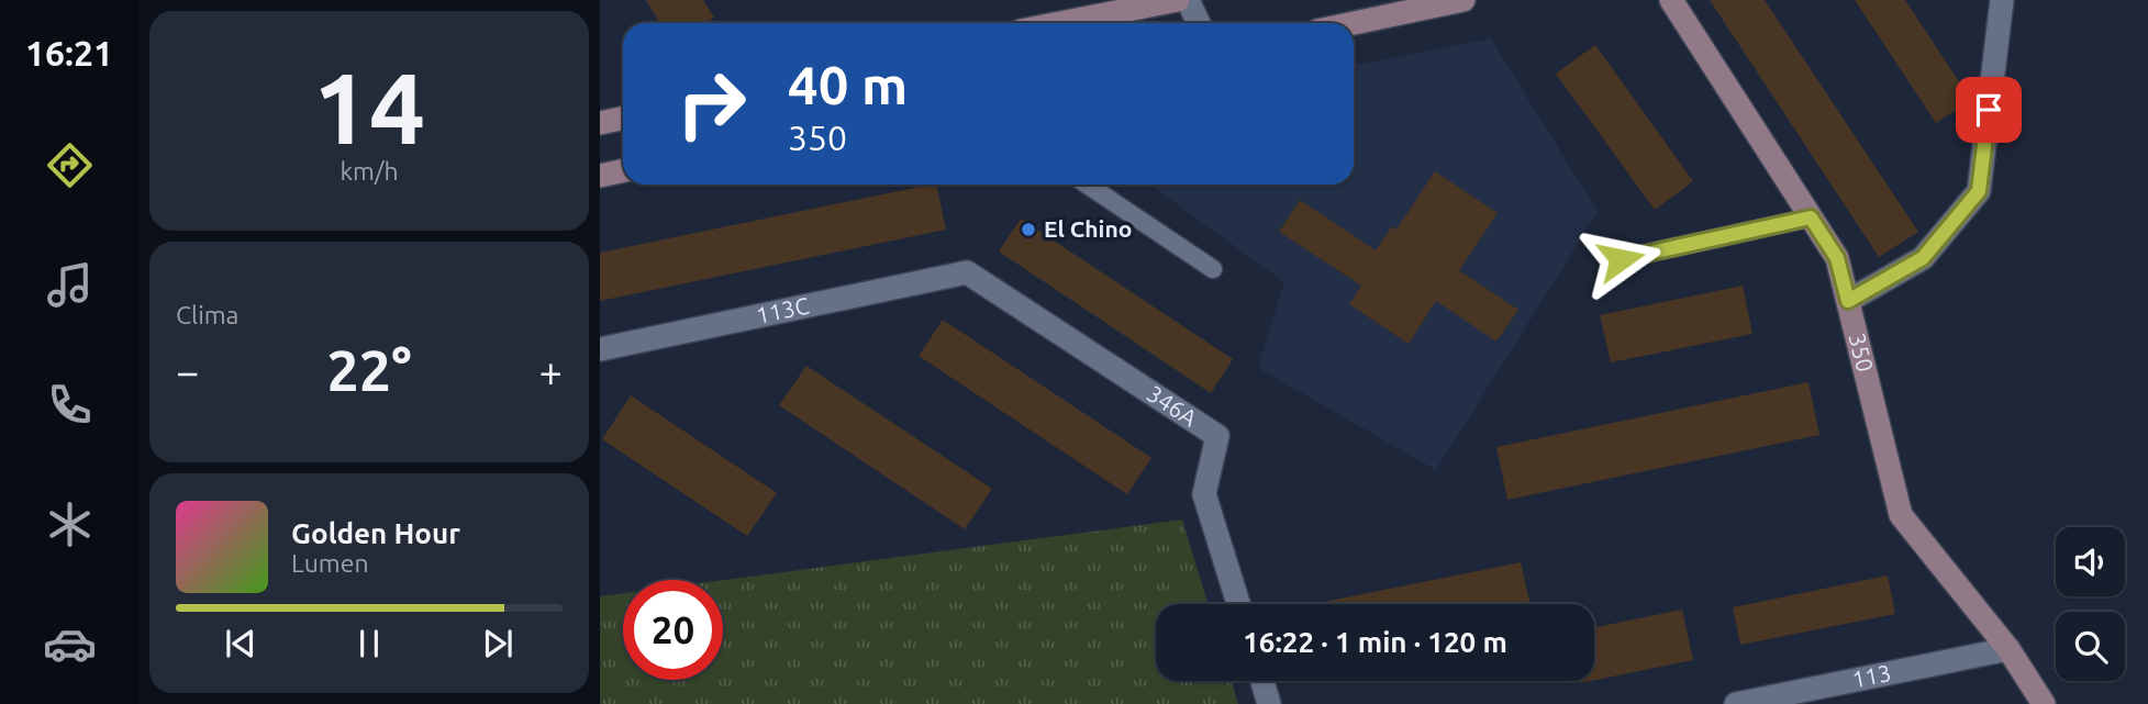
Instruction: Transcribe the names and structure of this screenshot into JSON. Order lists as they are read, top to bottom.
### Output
{
  "streets": {
    "street": [
      "113C",
      "350",
      "346A",
      "113"
    ]
  },
  "crossings": [
    ["113C", "346A"],
    ["350", "113"]
  ],
  "places": ["El Chino"],
  "page": {
    "tabs": "16:21",
    "tile": [
      ["14", "km/h"],
      "Clima"
    ],
    "turn": ["40 m", "350"],
    "heat": ["−", "22°", "+"],
    "song": ["Golden Hour", "Lumen"],
    "limit": "20",
    "trip": "16:22 · 1 min · 120 m"
  }
}
